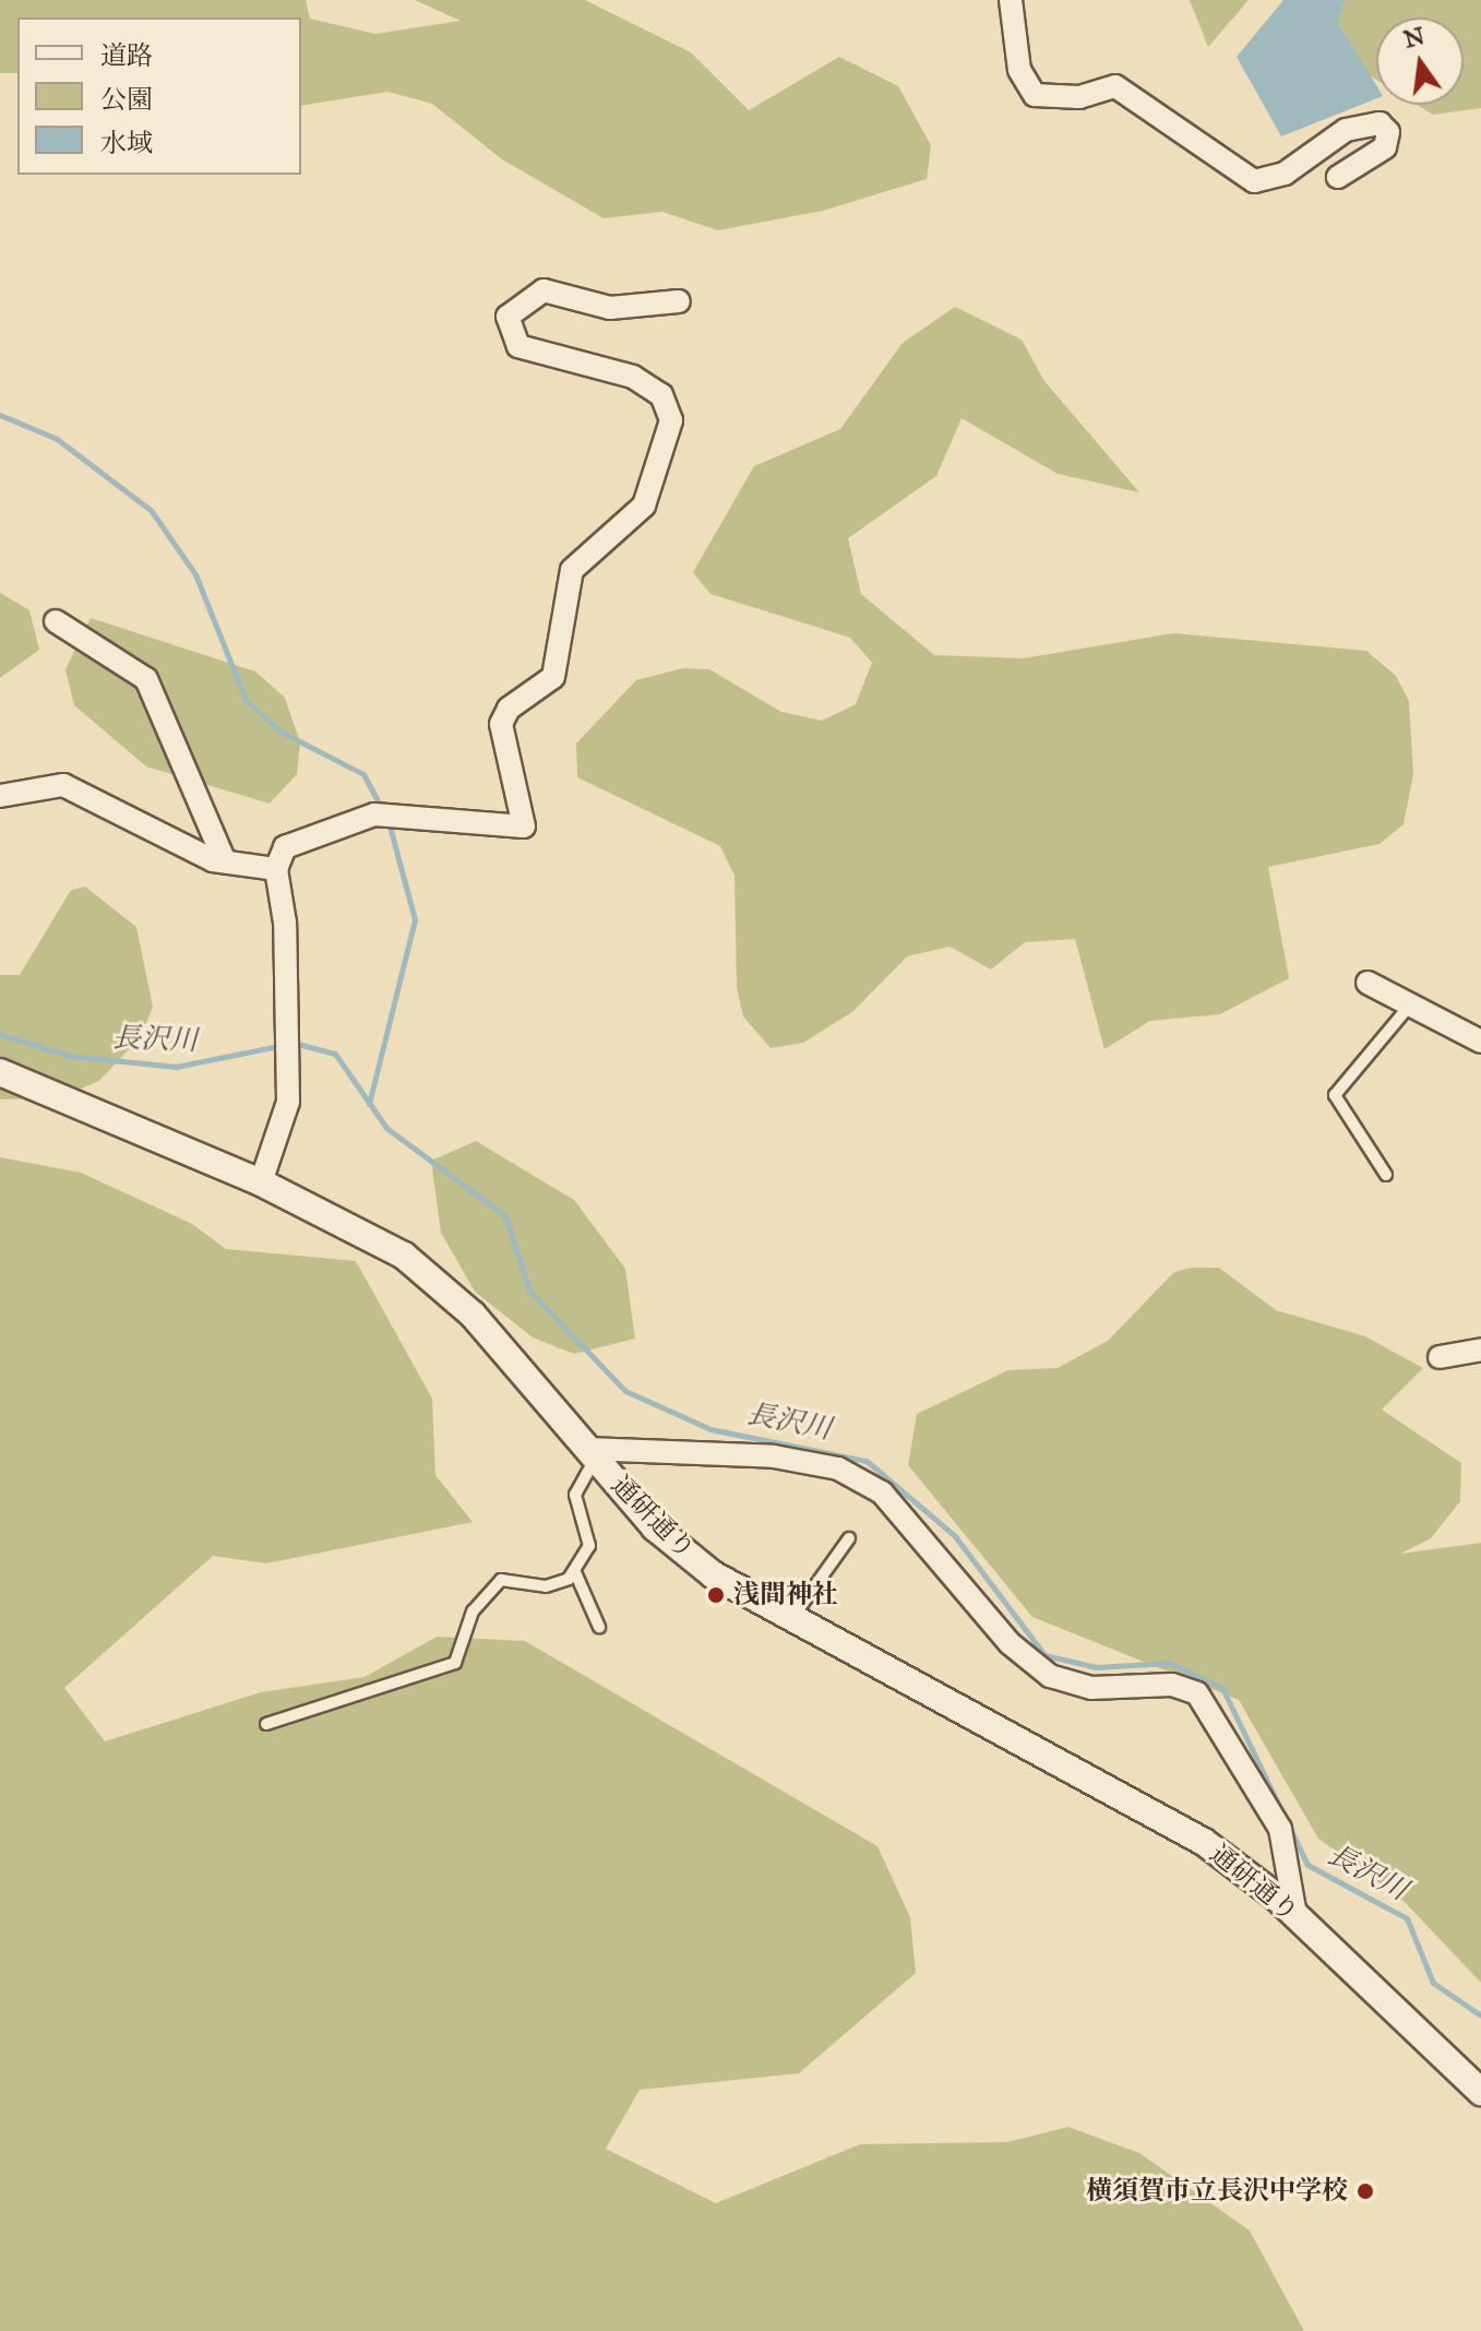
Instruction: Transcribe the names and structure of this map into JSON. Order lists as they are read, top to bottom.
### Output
{
  "streets": {
    "street": ["通研通り"]
  },
  "water": ["長沢川"],
  "places": ["浅間神社", "横須賀市立長沢中学校"],
  "legend": ["道路", "公園", "水域"],
  "north": "top"
}
